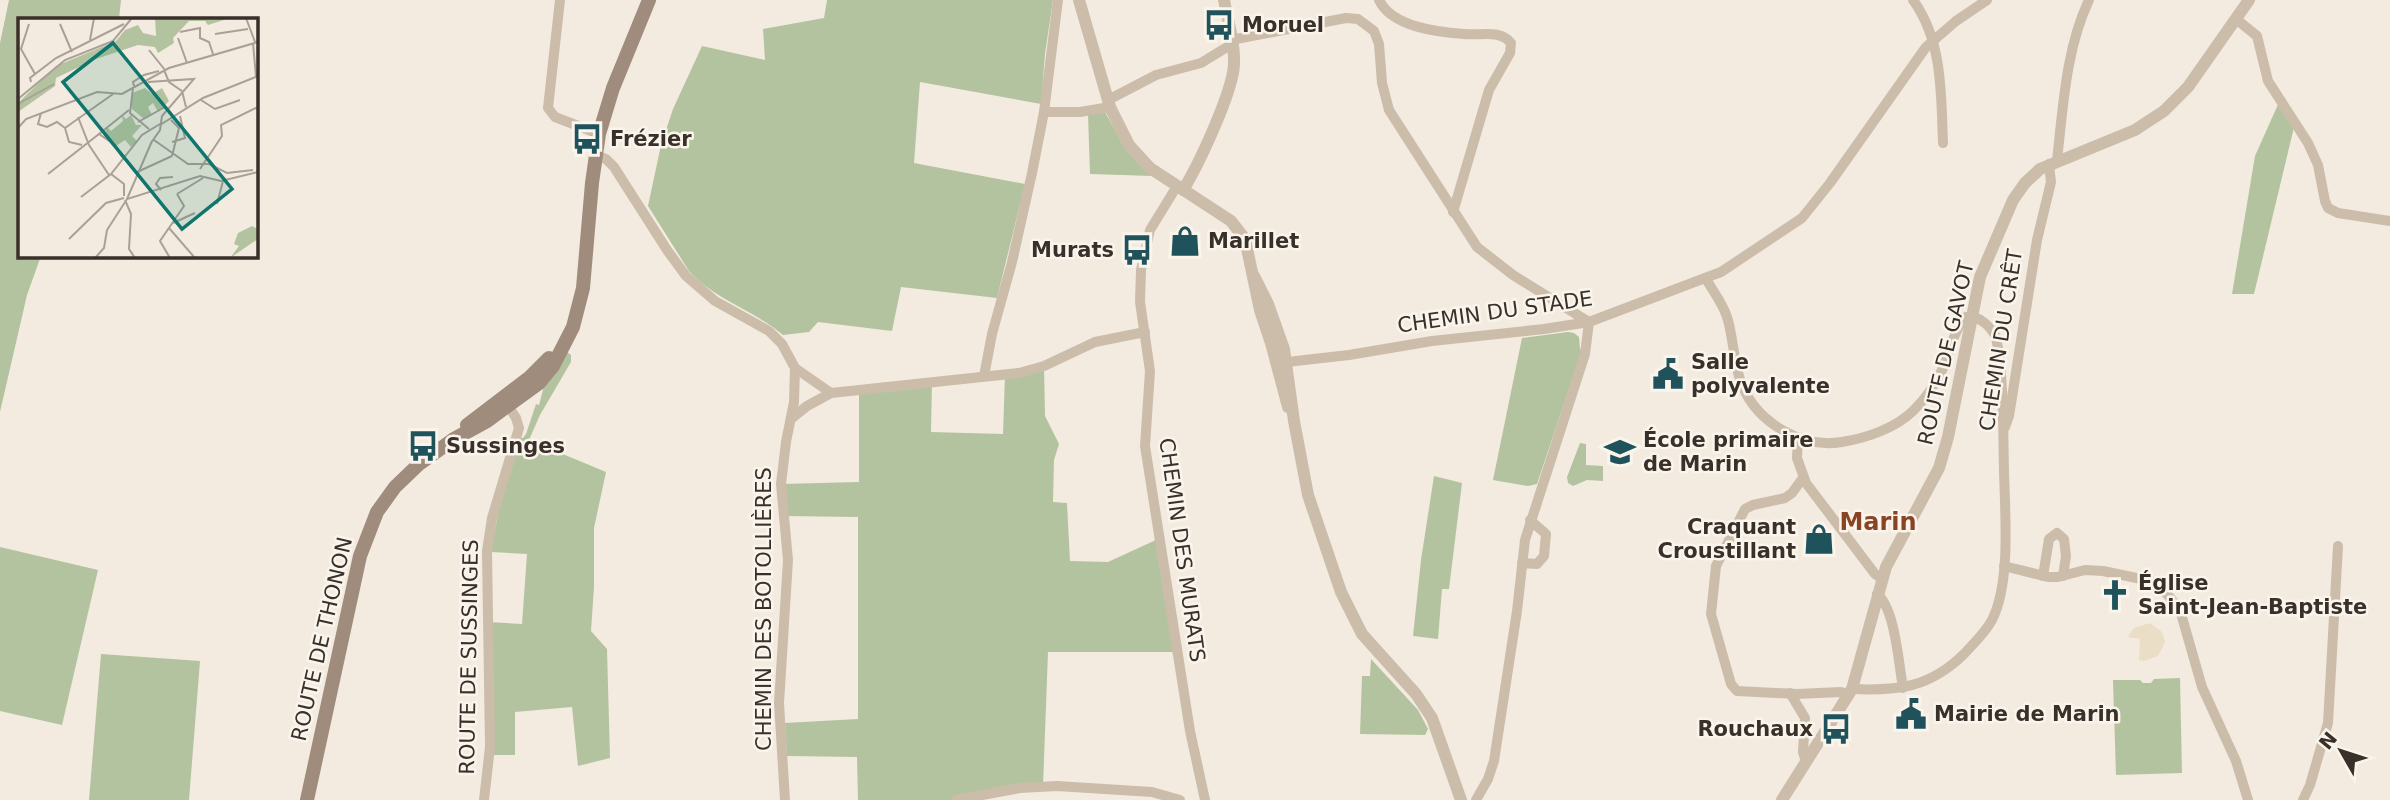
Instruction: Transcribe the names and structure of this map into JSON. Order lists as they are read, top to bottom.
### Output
{
  "streets": {
    "main road": ["ROUTE DE THONON"],
    "street": [
      "CHEMIN DU STADE",
      "CHEMIN DU CRÊT",
      "ROUTE DE GAVOT",
      "CHEMIN DES MURATS",
      "CHEMIN DES BOTOLLIÈRES",
      "ROUTE DE SUSSINGES"
    ]
  },
  "crossings": [
    ["CHEMIN DU CRÊT", "ROUTE DE GAVOT"],
    ["ROUTE DE THONON", "ROUTE DE SUSSINGES"]
  ],
  "districts": ["Marin"],
  "places": {
    "bus stop": [
      "Moruel",
      "Frézier",
      "Murats",
      "Sussinges",
      "Rouchaux"
    ],
    "shop": ["Marillet", "Craquant Croustillant"],
    "public building": ["Salle polyvalente", "Mairie de Marin"],
    "school or university": ["École primaire de Marin"],
    "church": ["Église Saint-Jean-Baptiste"]
  },
  "north": "top left"
}
